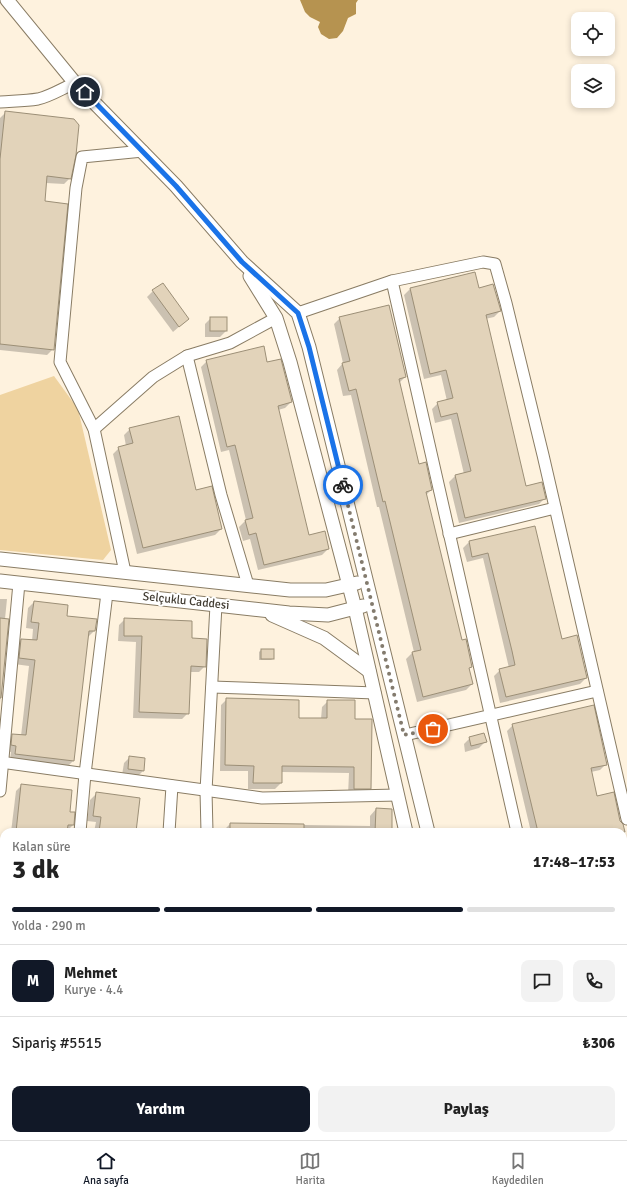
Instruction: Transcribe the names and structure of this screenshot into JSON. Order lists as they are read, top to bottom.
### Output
{
  "streets": {
    "street": ["Selçuklu Caddesi"]
  },
  "page": {
    "heading": ["3 dk", "Kalan süre", "17:48–17:53"],
    "panel": [
      "Mehmet",
      "Kurye · 4.4",
      "Sipariş #5515",
      "₺306"
    ],
    "bar": "Yolda · 290 m",
    "round": "M",
    "buttons": ["Yardım", "Paylaş"],
    "tabs": ["Ana sayfa", "Harita", "Kaydedilen"]
  }
}
